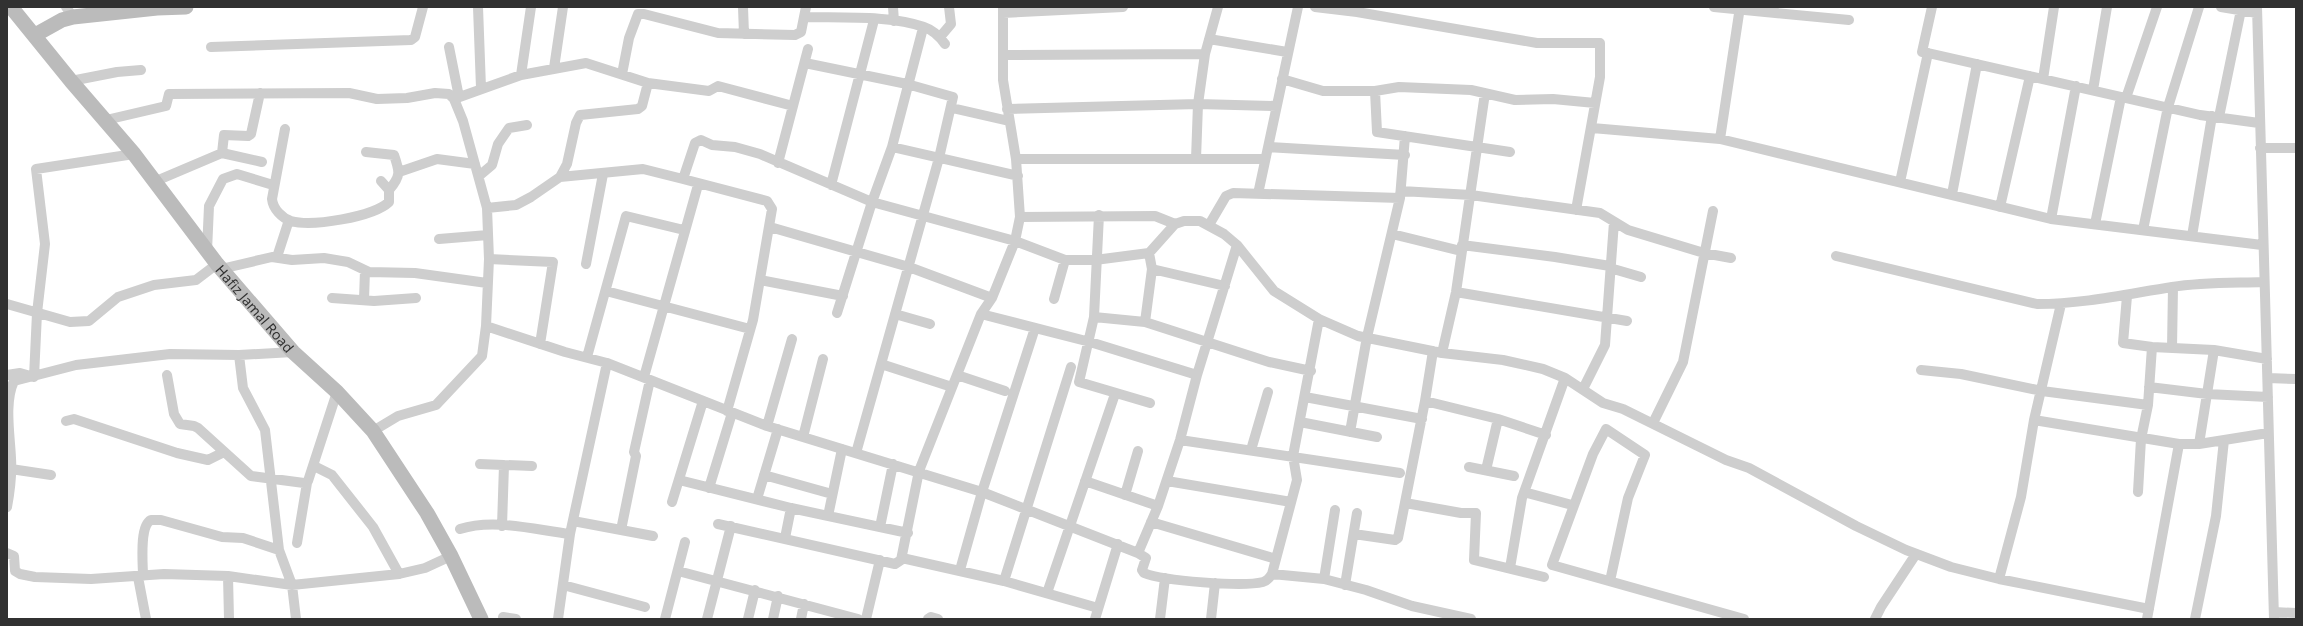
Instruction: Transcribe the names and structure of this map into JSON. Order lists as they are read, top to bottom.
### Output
{
  "streets": {
    "main road": ["Hafiz Jamal Road"]
  }
}
